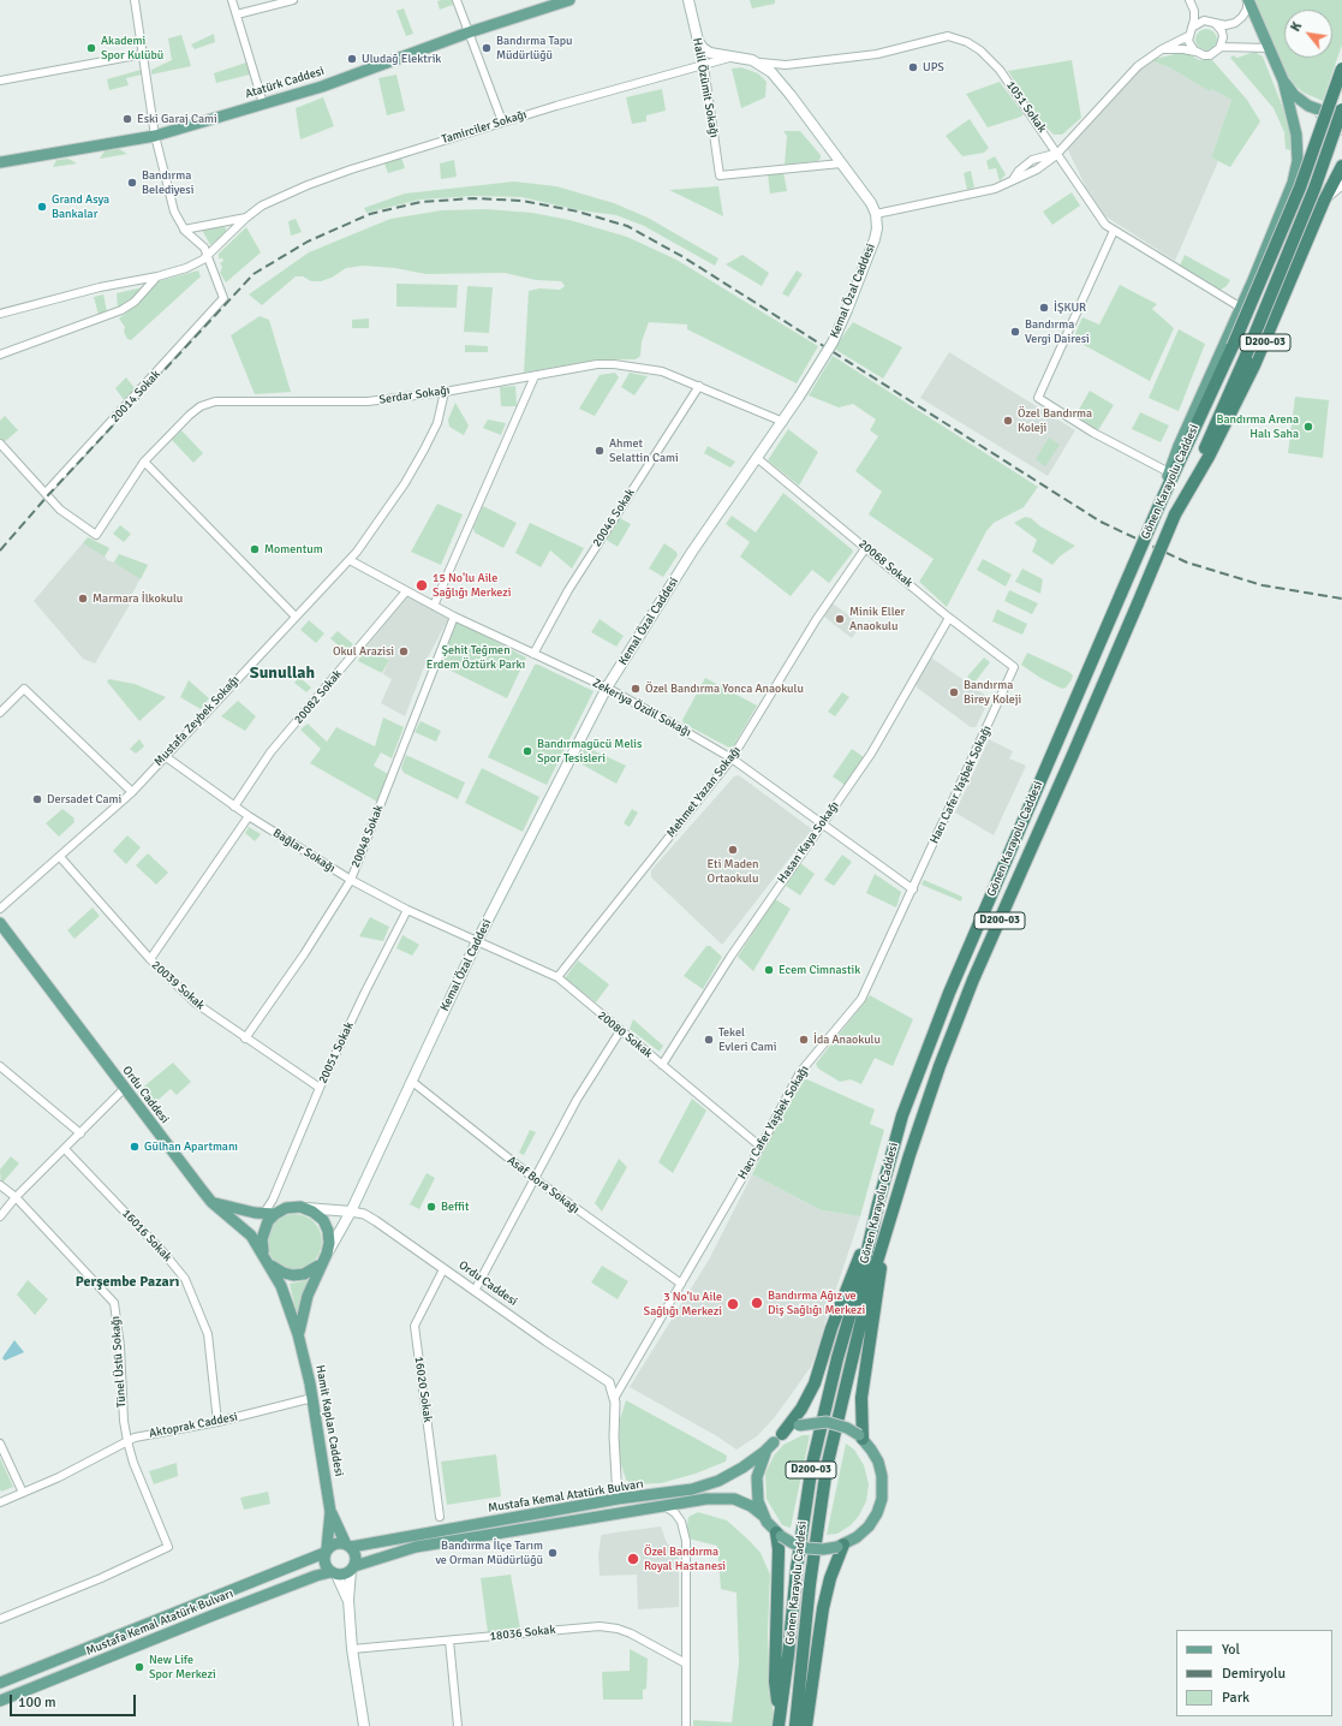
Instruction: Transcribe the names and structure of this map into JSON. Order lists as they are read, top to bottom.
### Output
{
  "streets": {
    "highway": ["D200-03", "Gönen Karayolu Caddesi"],
    "main road": [
      "Atatürk Caddesi",
      "Halil Özümit Sokağı",
      "Tamirciler Sokağı",
      "Kemal Özal Caddesi",
      "Ordu Caddesi",
      "Hamit Kaplan Caddesi",
      "Mustafa Kemal Atatürk Bulvarı"
    ],
    "street": [
      "1051 Sokak",
      "Serdar Sokağı",
      "20014 Sokak",
      "20046 Sokak",
      "20068 Sokak",
      "20082 Sokak",
      "Zekeriya Özdil Sokağı",
      "Mustafa Zeybek Sokağı",
      "Hacı Cafer Yaşbek Sokağı",
      "Mehmet Yazan Sokağı",
      "20048 Sokak",
      "Hasan Kaya Sokağı",
      "Bağlar Sokağı",
      "20039 Sokak",
      "20080 Sokak",
      "20051 Sokak",
      "Asaf Bora Sokağı",
      "16016 Sokak",
      "Tünel Üstü Sokağı",
      "16020 Sokak",
      "Aktoprak Caddesi",
      "18036 Sokak"
    ]
  },
  "crossings": [
    ["Halil Özümit Sokağı", "Tamirciler Sokağı"],
    ["1051 Sokak", "Tamirciler Sokağı"],
    ["Tamirciler Sokağı", "20014 Sokak"],
    ["Kemal Özal Caddesi", "Serdar Sokağı"],
    ["Kemal Özal Caddesi", "20068 Sokak"],
    ["Kemal Özal Caddesi", "Zekeriya Özdil Sokağı"],
    ["Kemal Özal Caddesi", "Bağlar Sokağı"],
    ["Kemal Özal Caddesi", "20080 Sokak"],
    ["Kemal Özal Caddesi", "Ordu Caddesi"],
    ["Kemal Özal Caddesi", "Asaf Bora Sokağı"],
    ["Kemal Özal Caddesi", "Hamit Kaplan Caddesi"],
    ["D200-03", "Gönen Karayolu Caddesi"],
    ["D200-03", "Mustafa Kemal Atatürk Bulvarı"],
    ["Serdar Sokağı", "20014 Sokak"],
    ["Serdar Sokağı", "20046 Sokak"],
    ["Serdar Sokağı", "Mustafa Zeybek Sokağı"],
    ["20046 Sokak", "Zekeriya Özdil Sokağı"],
    ["20068 Sokak", "Hacı Cafer Yaşbek Sokağı"],
    ["20068 Sokak", "Mehmet Yazan Sokağı"],
    ["20068 Sokak", "Hasan Kaya Sokağı"],
    ["20082 Sokak", "Zekeriya Özdil Sokağı"],
    ["20082 Sokak", "Bağlar Sokağı"],
    ["Zekeriya Özdil Sokağı", "Mustafa Zeybek Sokağı"],
    ["Zekeriya Özdil Sokağı", "Hacı Cafer Yaşbek Sokağı"],
    ["Zekeriya Özdil Sokağı", "Mehmet Yazan Sokağı"],
    ["Zekeriya Özdil Sokağı", "20048 Sokak"],
    ["Zekeriya Özdil Sokağı", "Hasan Kaya Sokağı"],
    ["Mustafa Zeybek Sokağı", "Bağlar Sokağı"],
    ["Mustafa Zeybek Sokağı", "20039 Sokak"],
    ["Hacı Cafer Yaşbek Sokağı", "20080 Sokak"],
    ["Hacı Cafer Yaşbek Sokağı", "Ordu Caddesi"],
    ["Hacı Cafer Yaşbek Sokağı", "Asaf Bora Sokağı"],
    ["Mehmet Yazan Sokağı", "20080 Sokak"],
    ["20048 Sokak", "Bağlar Sokağı"],
    ["20048 Sokak", "20039 Sokak"],
    ["Hasan Kaya Sokağı", "20080 Sokak"],
    ["Bağlar Sokağı", "20080 Sokak"],
    ["Bağlar Sokağı", "20051 Sokak"],
    ["20039 Sokak", "20051 Sokak"],
    ["20051 Sokak", "Ordu Caddesi"],
    ["20051 Sokak", "Hamit Kaplan Caddesi"],
    ["Ordu Caddesi", "16020 Sokak"],
    ["Ordu Caddesi", "Hamit Kaplan Caddesi"],
    ["16016 Sokak", "Aktoprak Caddesi"],
    ["Tünel Üstü Sokağı", "Aktoprak Caddesi"],
    ["Hamit Kaplan Caddesi", "Aktoprak Caddesi"],
    ["Hamit Kaplan Caddesi", "Mustafa Kemal Atatürk Bulvarı"]
  ],
  "districts": ["Sunullah", "Perşembe Pazarı"],
  "parks": ["Şehit Teğmen Erdem Öztürk Parkı"],
  "places": [
    "Akademi Spor Kulübü",
    "Bandırma Tapu Müdürlüğü",
    "Uludağ Elektrik",
    "UPS",
    "Eski Garaj Cami",
    "Bandırma Belediyesi",
    "Grand Asya Bankalar",
    "İŞKUR",
    "Bandırma Vergi Dairesi",
    "Özel Bandırma Koleji",
    "Bandırma Arena Halı Saha",
    "Ahmet Selattin Cami",
    "Momentum",
    "15 No'lu Aile Sağlığı Merkezi",
    "Marmara İlkokulu",
    "Minik Eller Anaokulu",
    "Okul Arazisi",
    "Özel Bandırma Yonca Anaokulu",
    "Bandırma Birey Koleji",
    "Bandırmagücü Melis Spor Tesisleri",
    "Dersadet Cami",
    "Eti Maden Ortaokulu",
    "Ecem Cimnastik",
    "Tekel Evleri Cami",
    "İda Anaokulu",
    "Gülhan Apartmanı",
    "Beffit",
    "Bandırma Ağız ve Diş Sağlığı Merkezi",
    "3 No'lu Aile Sağlığı Merkezi",
    "Bandırma İlçe Tarım ve Orman Müdürlüğü",
    "Özel Bandırma Royal Hastanesi",
    "New Life Spor Merkezi"
  ],
  "legend": ["Yol", "Demiryolu", "Park"],
  "scale_bar": "100 m",
  "north": "top left"
}
